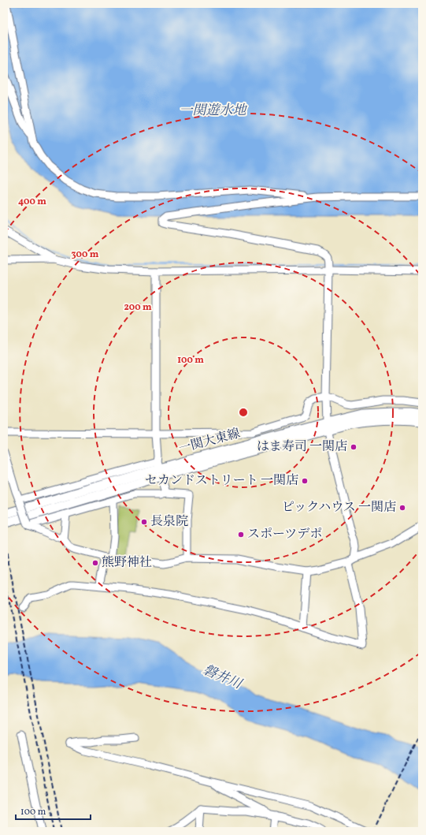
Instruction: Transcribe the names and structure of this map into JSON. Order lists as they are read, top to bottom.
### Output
{
  "streets": {
    "main road": ["一関大東線"]
  },
  "water": ["一関遊水地", "磐井川"],
  "places": [
    "はま寿司 一関店",
    "セカンドストリート 一関店",
    "ピックハウス 一関店",
    "長泉院",
    "スポーツデポ",
    "熊野神社"
  ],
  "scale_bar": "100 m",
  "rings": [
    "400 m",
    "300 m",
    "200 m",
    "100 m"
  ]
}
